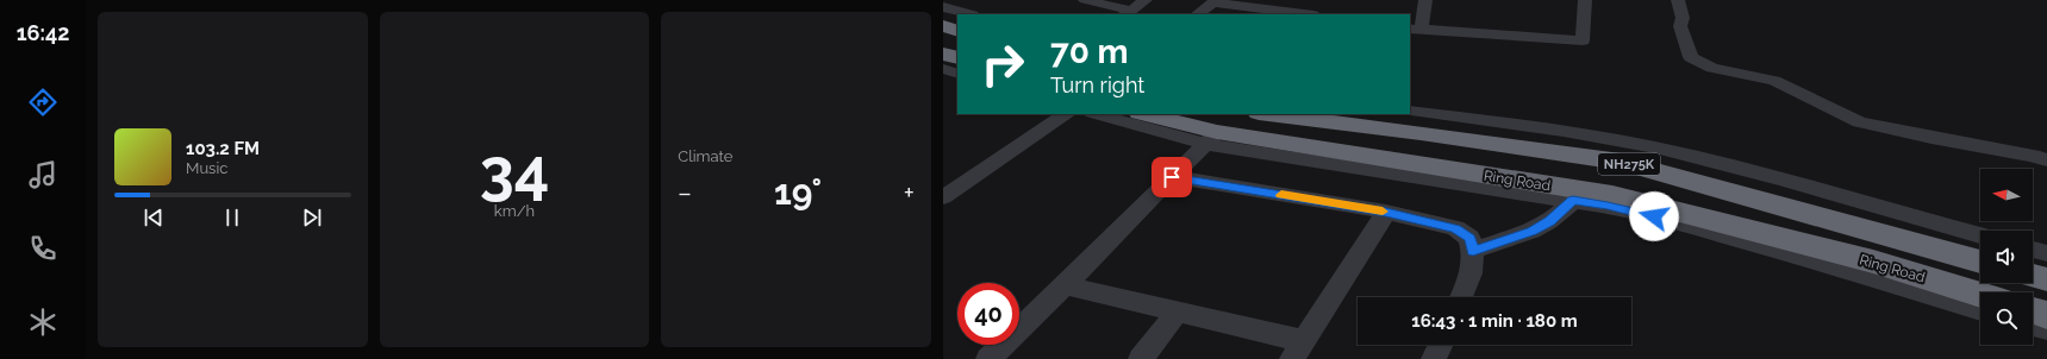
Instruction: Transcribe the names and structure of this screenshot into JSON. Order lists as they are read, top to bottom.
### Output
{
  "streets": {
    "highway": ["NH275K", "Ring Road"]
  },
  "north": "left",
  "page": {
    "tabs": "16:42",
    "tile": [
      ["34", "km/h"],
      "Climate"
    ],
    "turn": ["70 m", "Turn right"],
    "song": ["103.2 FM", "Music"],
    "heat": ["−", "19°", "+"],
    "limit": "40",
    "trip": "16:43 · 1 min · 180 m"
  }
}
